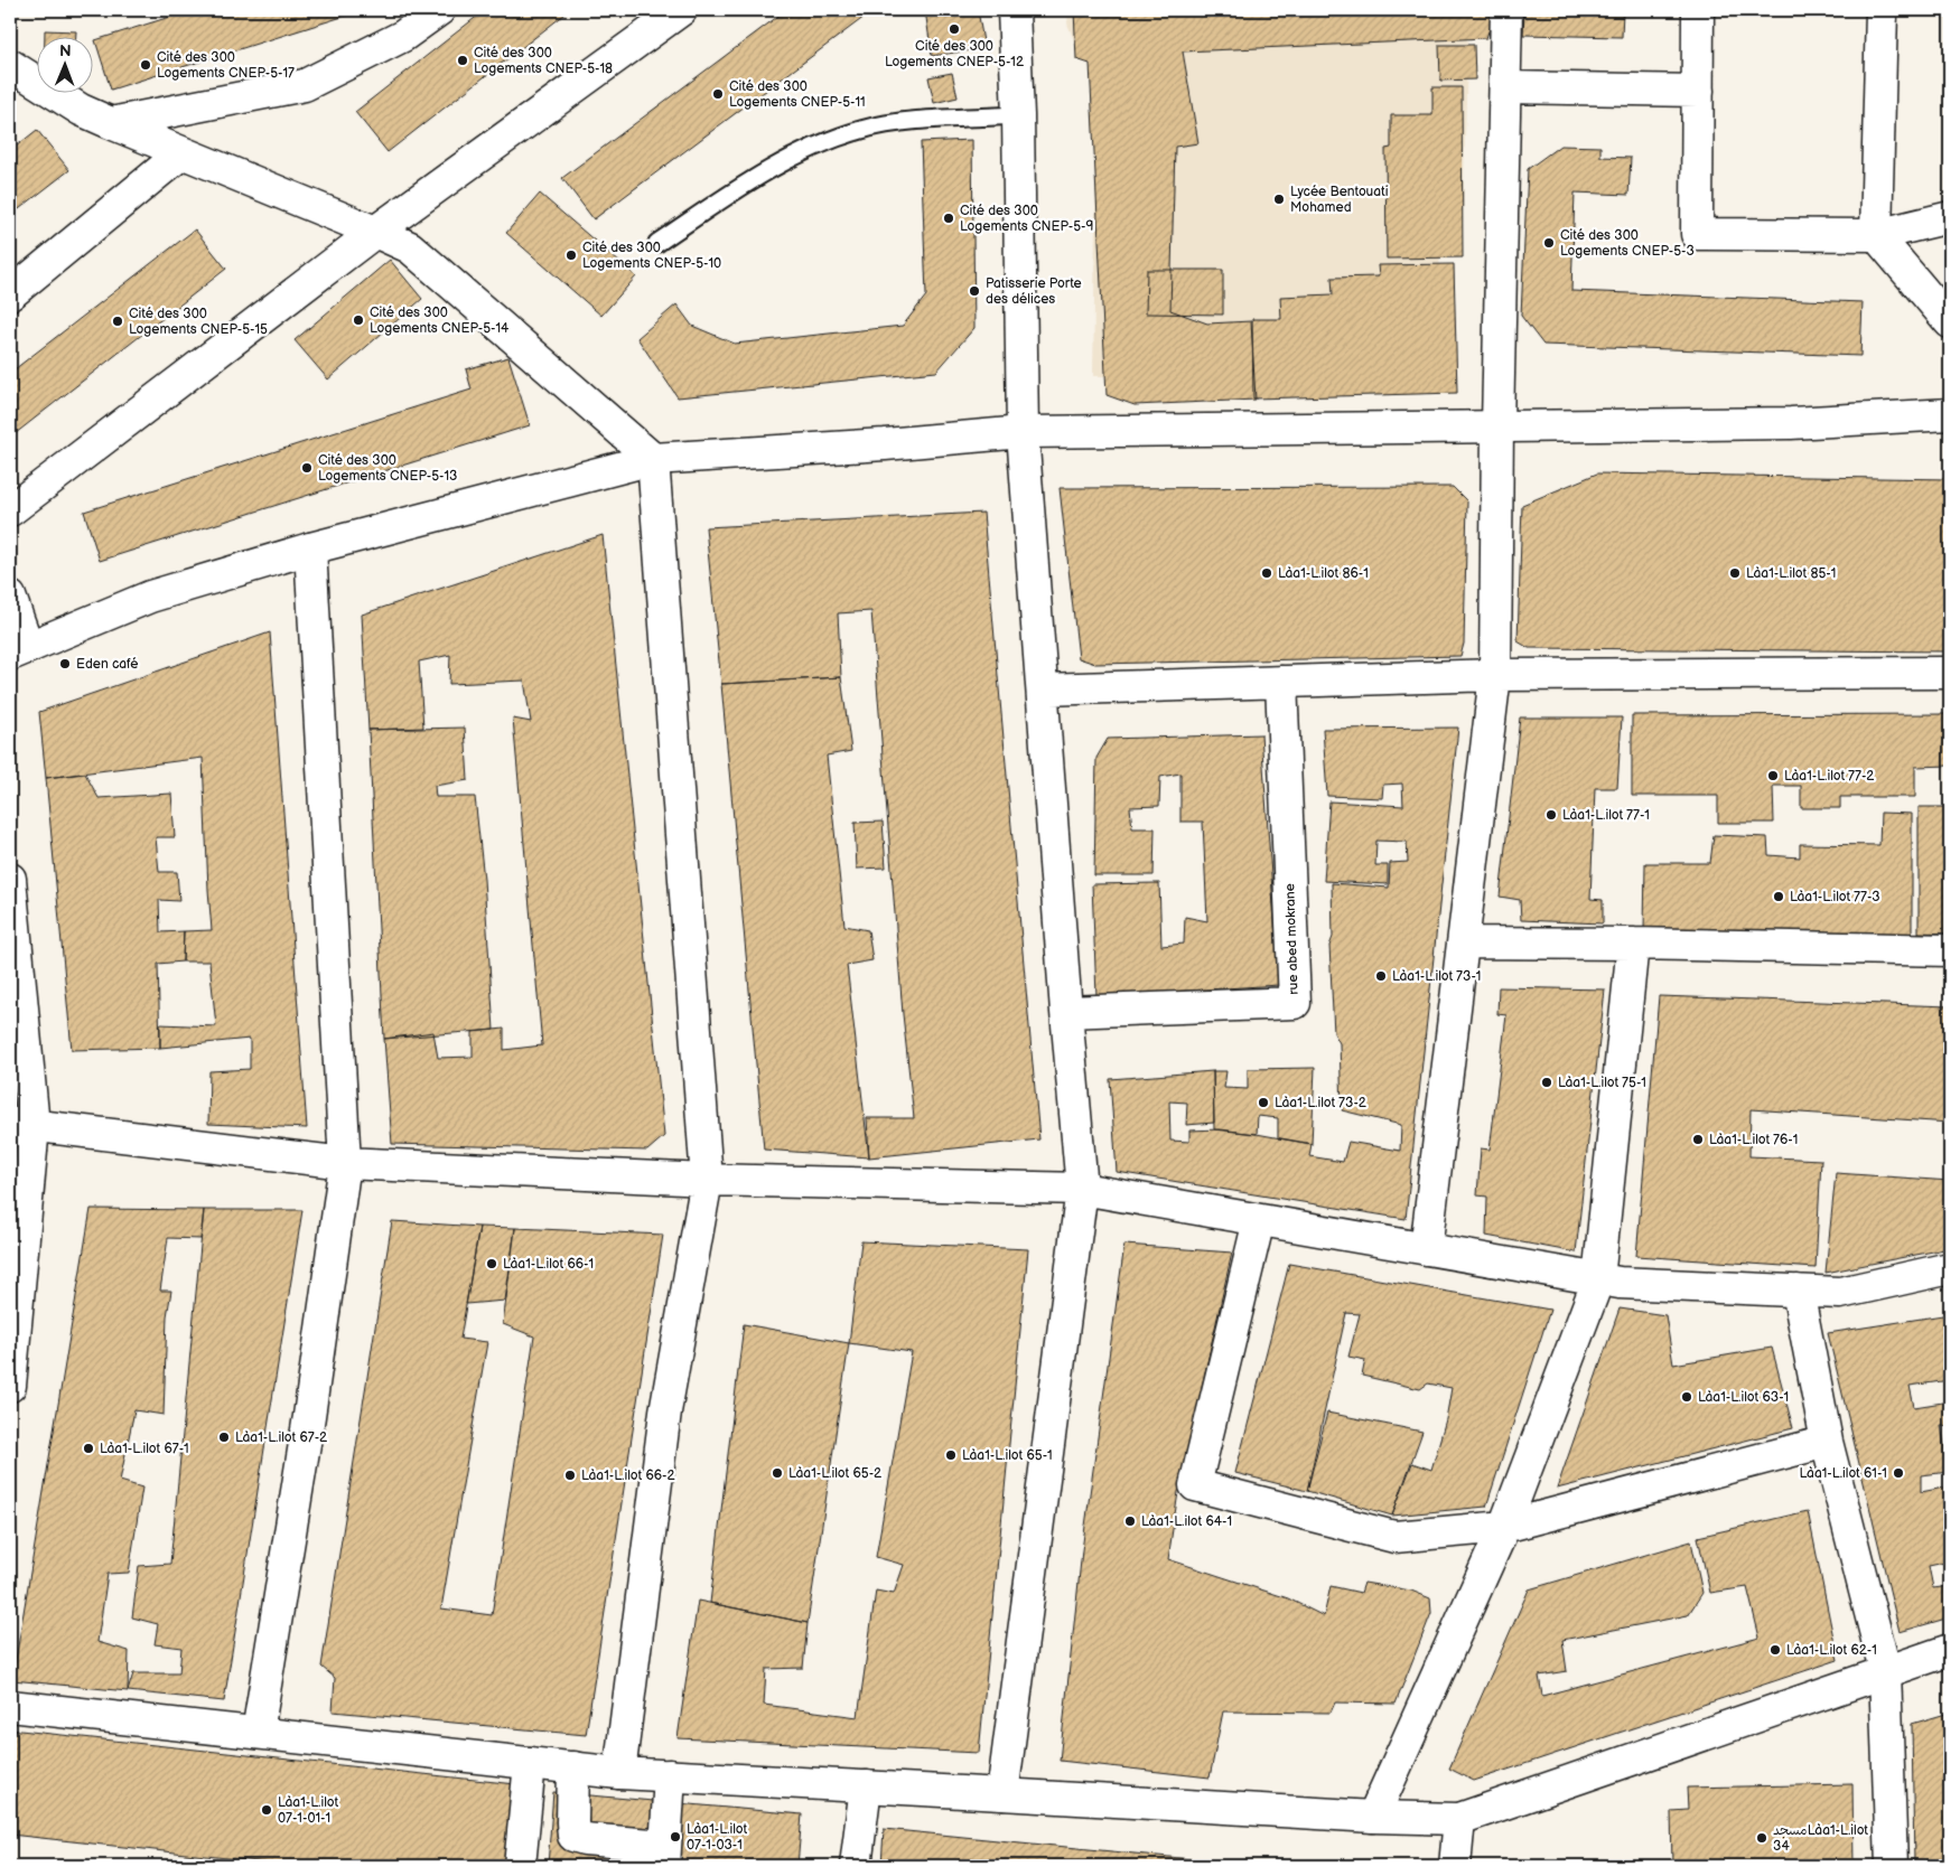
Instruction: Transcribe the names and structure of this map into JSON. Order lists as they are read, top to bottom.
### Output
{
  "streets": {
    "street": ["rue abed mokrane"]
  },
  "places": [
    "Cité des 300 Logements CNEP-5-12",
    "Cité des 300 Logements CNEP-5-18",
    "Cité des 300 Logements CNEP-5-17",
    "Cité des 300 Logements CNEP-5-11",
    "Lycée Bentouati Mohamed",
    "Cité des 300 Logements CNEP-5-9",
    "Cité des 300 Logements CNEP-5-3",
    "Cité des 300 Logements CNEP-5-10",
    "Patisserie Porte des délices",
    "Cité des 300 Logements CNEP-5-14",
    "Cité des 300 Logements CNEP-5-15",
    "Cité des 300 Logements CNEP-5-13",
    "Làa1-L.ilot 86-1",
    "Làa1-L.ilot 85-1",
    "Eden café",
    "Làa1-L.ilot 77-2",
    "Làa1-L.ilot 77-1",
    "Làa1-L.ilot 77-3",
    "Làa1-L.ilot 73-1",
    "Làa1-L.ilot 75-1",
    "Làa1-L.ilot 73-2",
    "Làa1-L.ilot 76-1",
    "Làa1-L.ilot 66-1",
    "Làa1-L.ilot 63-1",
    "Làa1-L.ilot 67-2",
    "Làa1-L.ilot 67-1",
    "Làa1-L.ilot 65-1",
    "Làa1-L.ilot 65-2",
    "Làa1-L.ilot 61-1",
    "Làa1-L.ilot 66-2",
    "Làa1-L.ilot 64-1",
    "Làa1-L.ilot 62-1",
    "Làa1-L.ilot 07-1-01-1",
    "Làa1-L.ilot 07-1-03-1",
    "مسجدLàa1-L.ilot 34"
  ],
  "north": "top"
}
